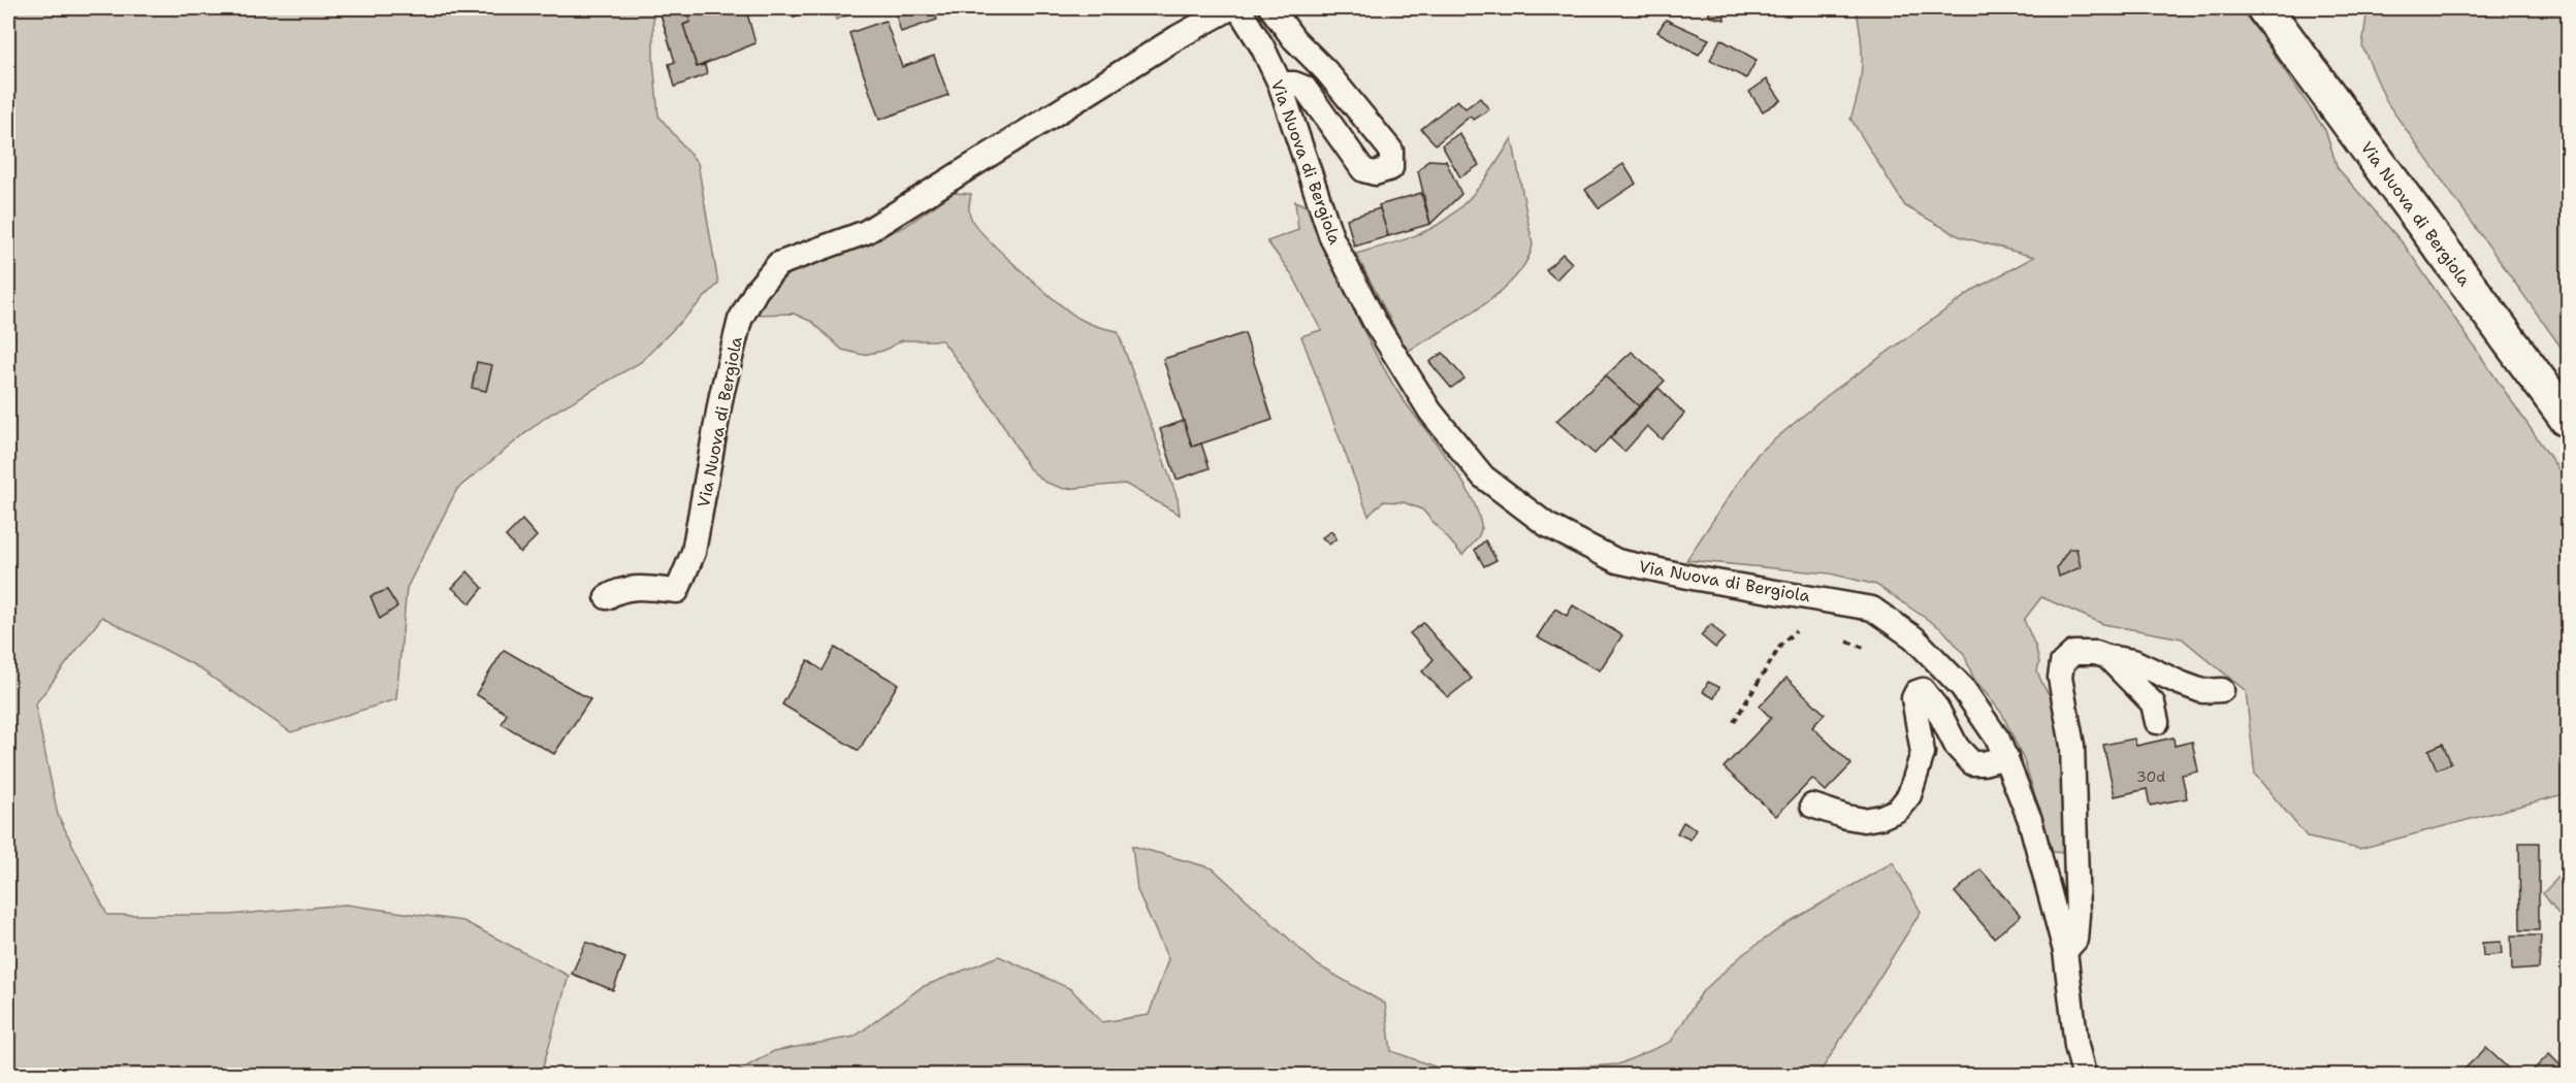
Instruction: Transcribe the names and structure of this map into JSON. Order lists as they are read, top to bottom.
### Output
{
  "streets": {
    "street": ["Via Nuova di Bergiola"]
  },
  "house_numbers": ["30d"]
}
